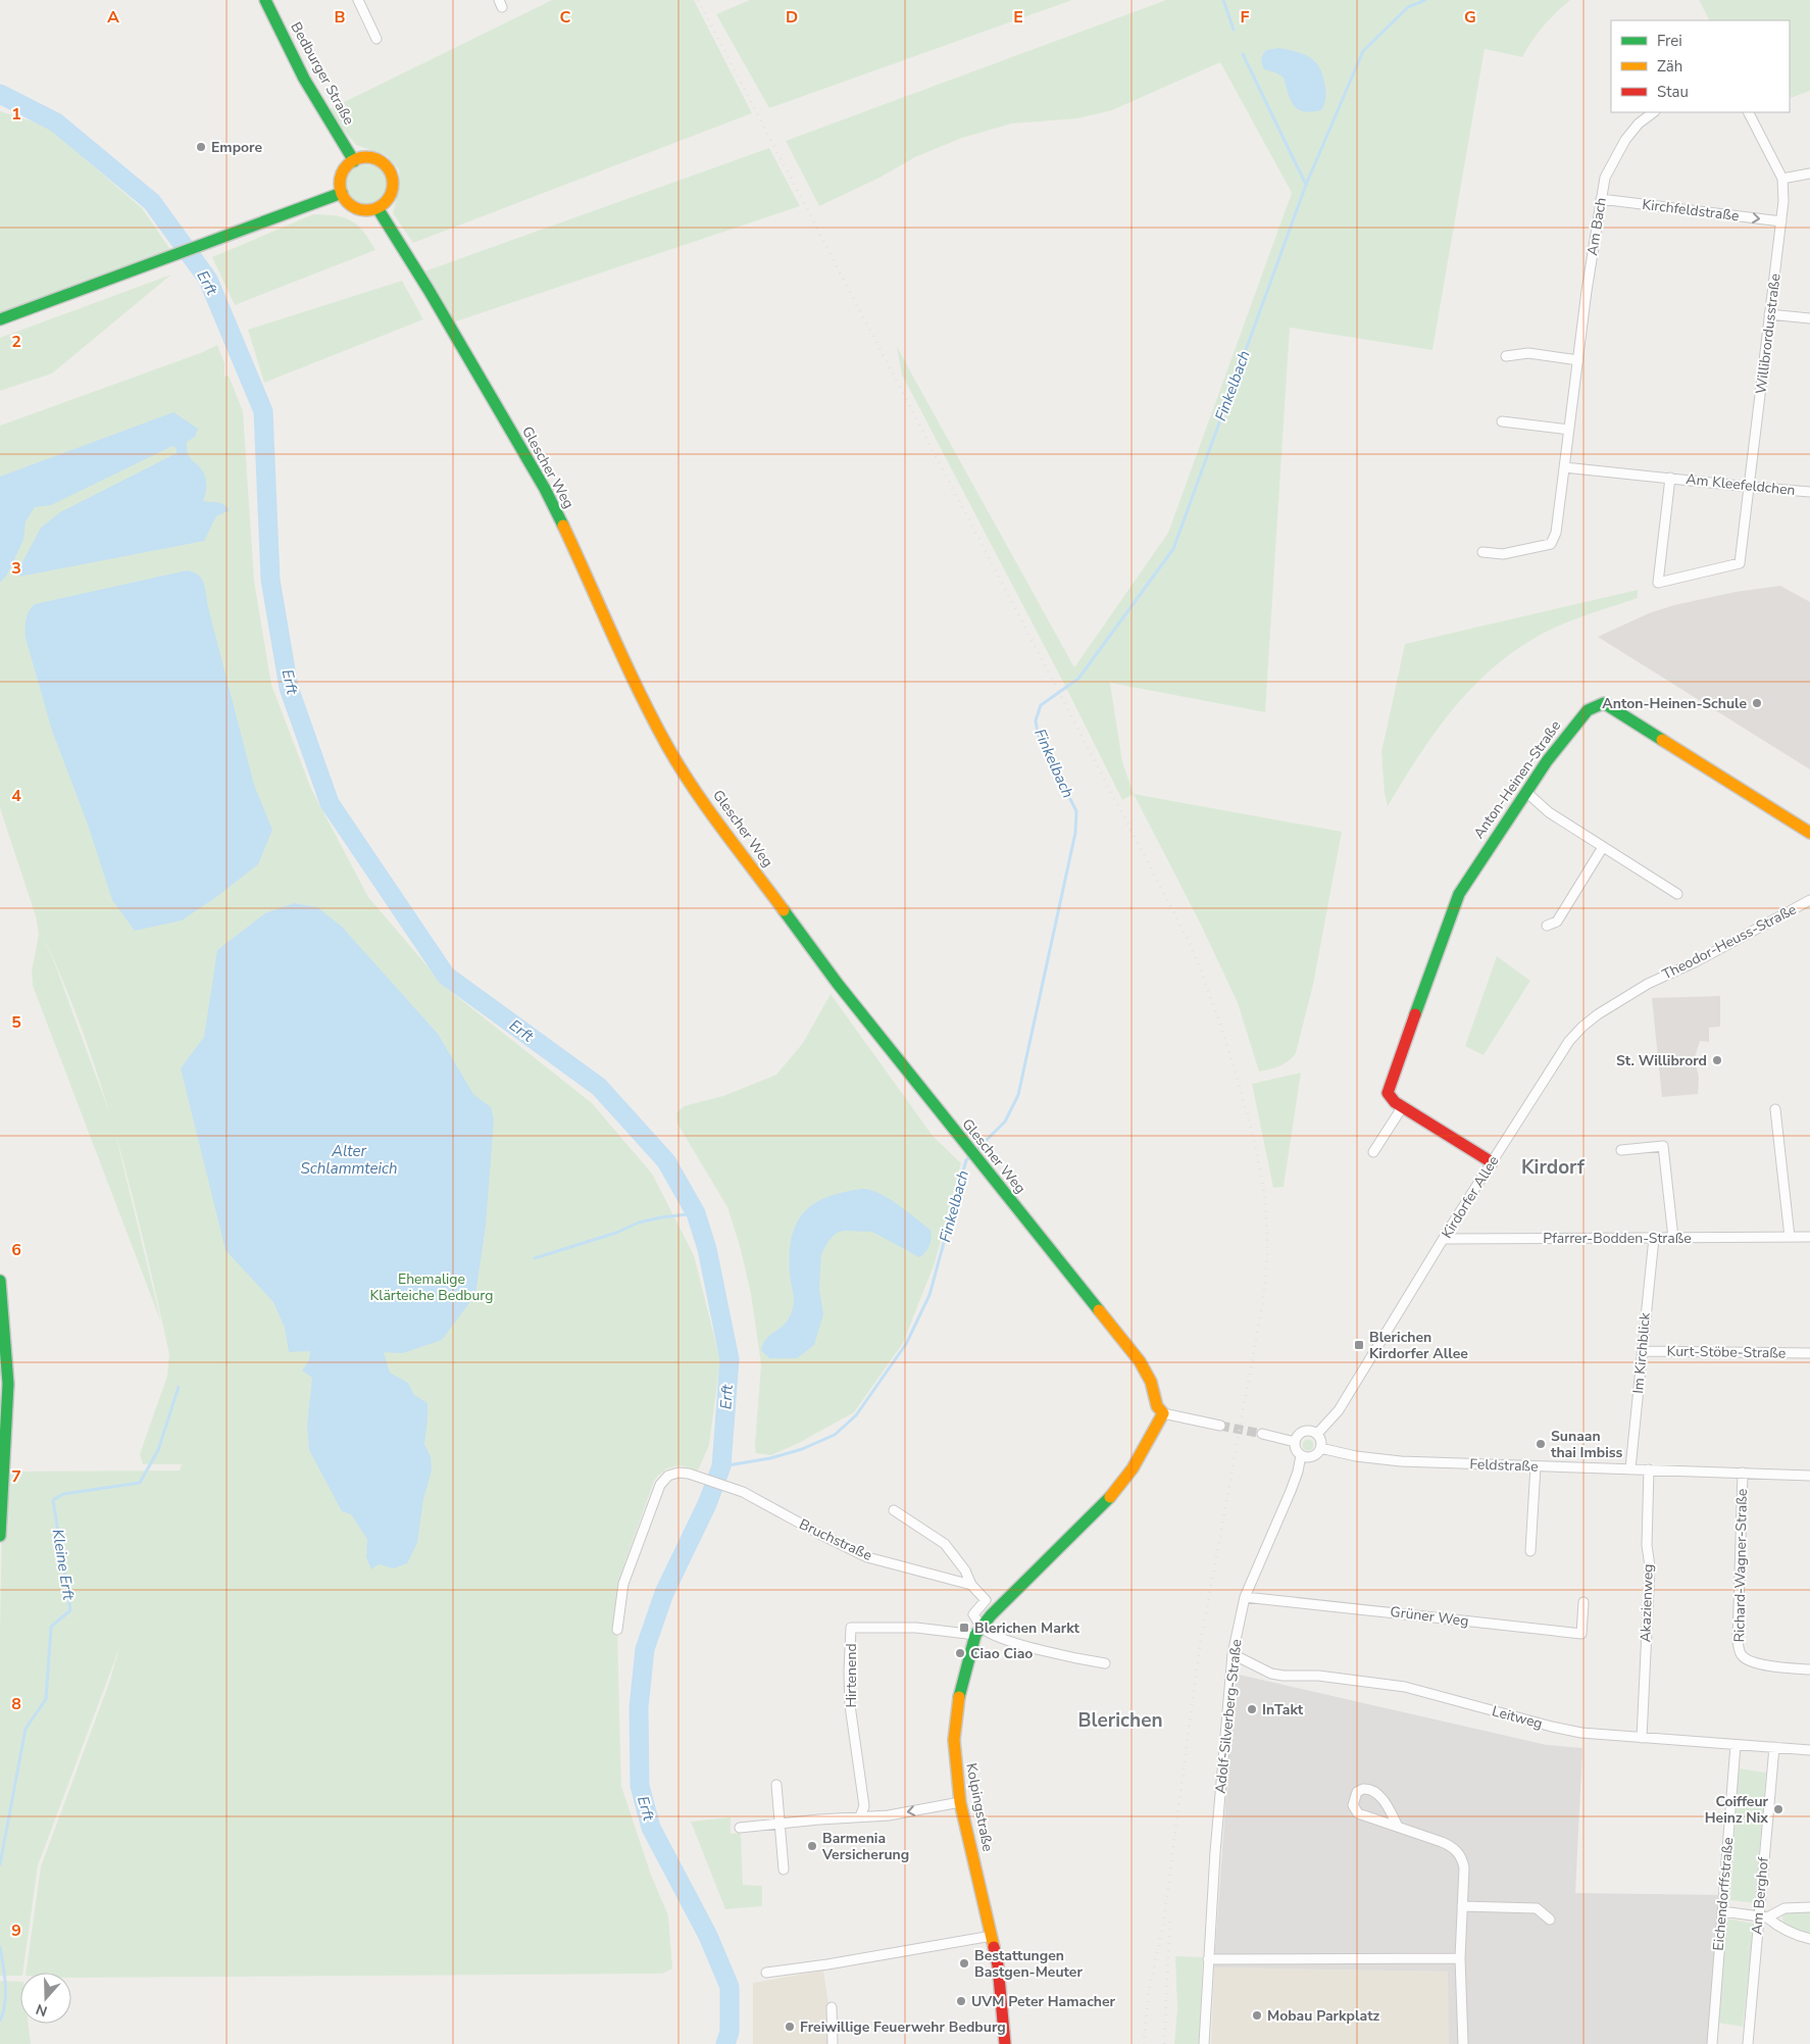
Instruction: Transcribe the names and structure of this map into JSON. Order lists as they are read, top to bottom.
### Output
{
  "streets": {
    "street": [
      "Bedburger Straße",
      "Kirchfeldstraße",
      "Am Bach",
      "Willibrordusstraße",
      "Glescher Weg",
      "Am Kleefeldchen",
      "Anton-Heinen-Straße",
      "Theodor-Heuss-Straße",
      "Kirdorfer Allee",
      "Pfarrer-Bodden-Straße",
      "Kurt-Stöbe-Straße",
      "Im Kirchblick",
      "Feldstraße",
      "Bruchstraße",
      "Richard-Wagner-Straße",
      "Akazienweg",
      "Grüner Weg",
      "Hirtenend",
      "Adolf-Silverberg-Straße",
      "Leitweg",
      "Kolpingstraße",
      "Eichendorffstraße",
      "Am Berghof"
    ]
  },
  "crossings": [
    ["Bedburger Straße", "Glescher Weg"],
    ["Kirchfeldstraße", "Am Bach"],
    ["Kirchfeldstraße", "Willibrordusstraße"],
    ["Am Bach", "Am Kleefeldchen"],
    ["Willibrordusstraße", "Am Kleefeldchen"],
    ["Anton-Heinen-Straße", "Kirdorfer Allee"],
    ["Theodor-Heuss-Straße", "Kirdorfer Allee"],
    ["Kirdorfer Allee", "Pfarrer-Bodden-Straße"],
    ["Kirdorfer Allee", "Feldstraße"],
    ["Kirdorfer Allee", "Adolf-Silverberg-Straße"],
    ["Pfarrer-Bodden-Straße", "Im Kirchblick"],
    ["Kurt-Stöbe-Straße", "Im Kirchblick"],
    ["Im Kirchblick", "Feldstraße"],
    ["Feldstraße", "Richard-Wagner-Straße"],
    ["Feldstraße", "Akazienweg"],
    ["Feldstraße", "Adolf-Silverberg-Straße"],
    ["Akazienweg", "Leitweg"],
    ["Grüner Weg", "Adolf-Silverberg-Straße"],
    ["Hirtenend", "Kolpingstraße"],
    ["Adolf-Silverberg-Straße", "Leitweg"],
    ["Leitweg", "Eichendorffstraße"],
    ["Leitweg", "Am Berghof"]
  ],
  "one_way": ["Kirchfeldstraße"],
  "districts": ["Kirdorf", "Blerichen"],
  "water": [
    "Erft",
    "Finkelbach",
    "Alter Schlammteich",
    "Kleine Erft"
  ],
  "parks": ["Ehemalige Klärteiche Bedburg"],
  "places": {
    "other": [
      "Empore",
      "Anton-Heinen-Schule",
      "St. Willibrord",
      "Sunaan thai Imbiss",
      "Ciao Ciao",
      "InTakt",
      "Coiffeur Heinz Nix",
      "Barmenia Versicherung",
      "Bestattungen Bastgen-Meuter",
      "UVM Peter Hamacher",
      "Mobau Parkplatz",
      "Freiwillige Feuerwehr Bedburg"
    ],
    "transit": ["Blerichen Kirdorfer Allee", "Blerichen Markt"]
  },
  "legend": ["Frei", "Zäh", "Stau"],
  "north": "bottom",
  "grid": {
    "columns": [
      "A",
      "B",
      "C",
      "D",
      "E",
      "F",
      "G"
    ],
    "rows": [
      "1",
      "2",
      "3",
      "4",
      "5",
      "6",
      "7",
      "8",
      "9"
    ]
  }
}
